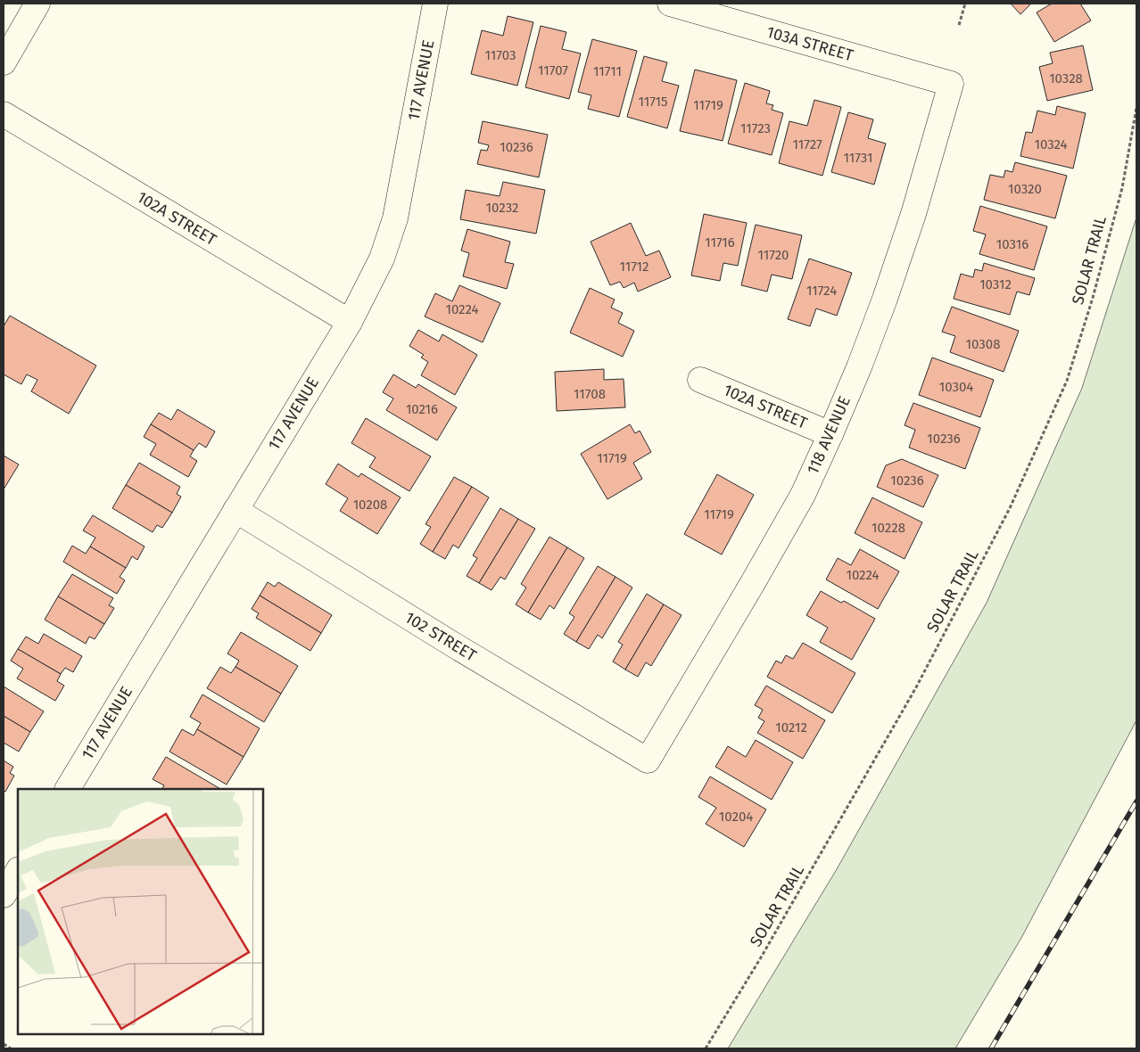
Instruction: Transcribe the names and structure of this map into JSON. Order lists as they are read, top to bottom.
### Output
{
  "streets": {
    "street": [
      "103A STREET",
      "117 AVENUE",
      "102A STREET",
      "118 AVENUE",
      "102 STREET"
    ],
    "path": ["SOLAR TRAIL"]
  },
  "crossings": [
    ["103A STREET", "118 AVENUE"],
    ["117 AVENUE", "102A STREET"],
    ["117 AVENUE", "102 STREET"],
    ["102A STREET", "118 AVENUE"],
    ["118 AVENUE", "102 STREET"]
  ],
  "house_numbers": [
    "11703",
    "11707",
    "11711",
    "10328",
    "11715",
    "11719",
    "11723",
    "11727",
    "10324",
    "10236",
    "11731",
    "10320",
    "10232",
    "11716",
    "10316",
    "11720",
    "11712",
    "10312",
    "11724",
    "10224",
    "10308",
    "10304",
    "11708",
    "10216",
    "10236",
    "11719",
    "10236",
    "10208",
    "11719",
    "10228",
    "10224",
    "10212",
    "10204"
  ]
}
